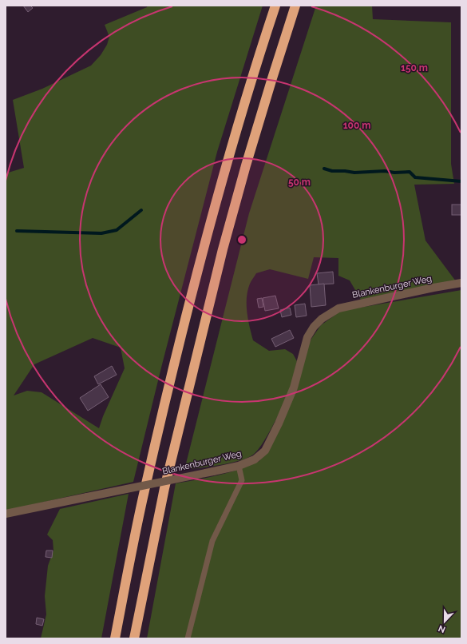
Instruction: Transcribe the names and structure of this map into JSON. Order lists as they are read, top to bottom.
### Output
{
  "streets": {
    "street": ["Blankenburger Weg"]
  },
  "north": "bottom",
  "rings": ["150 m", "100 m", "50 m"]
}
